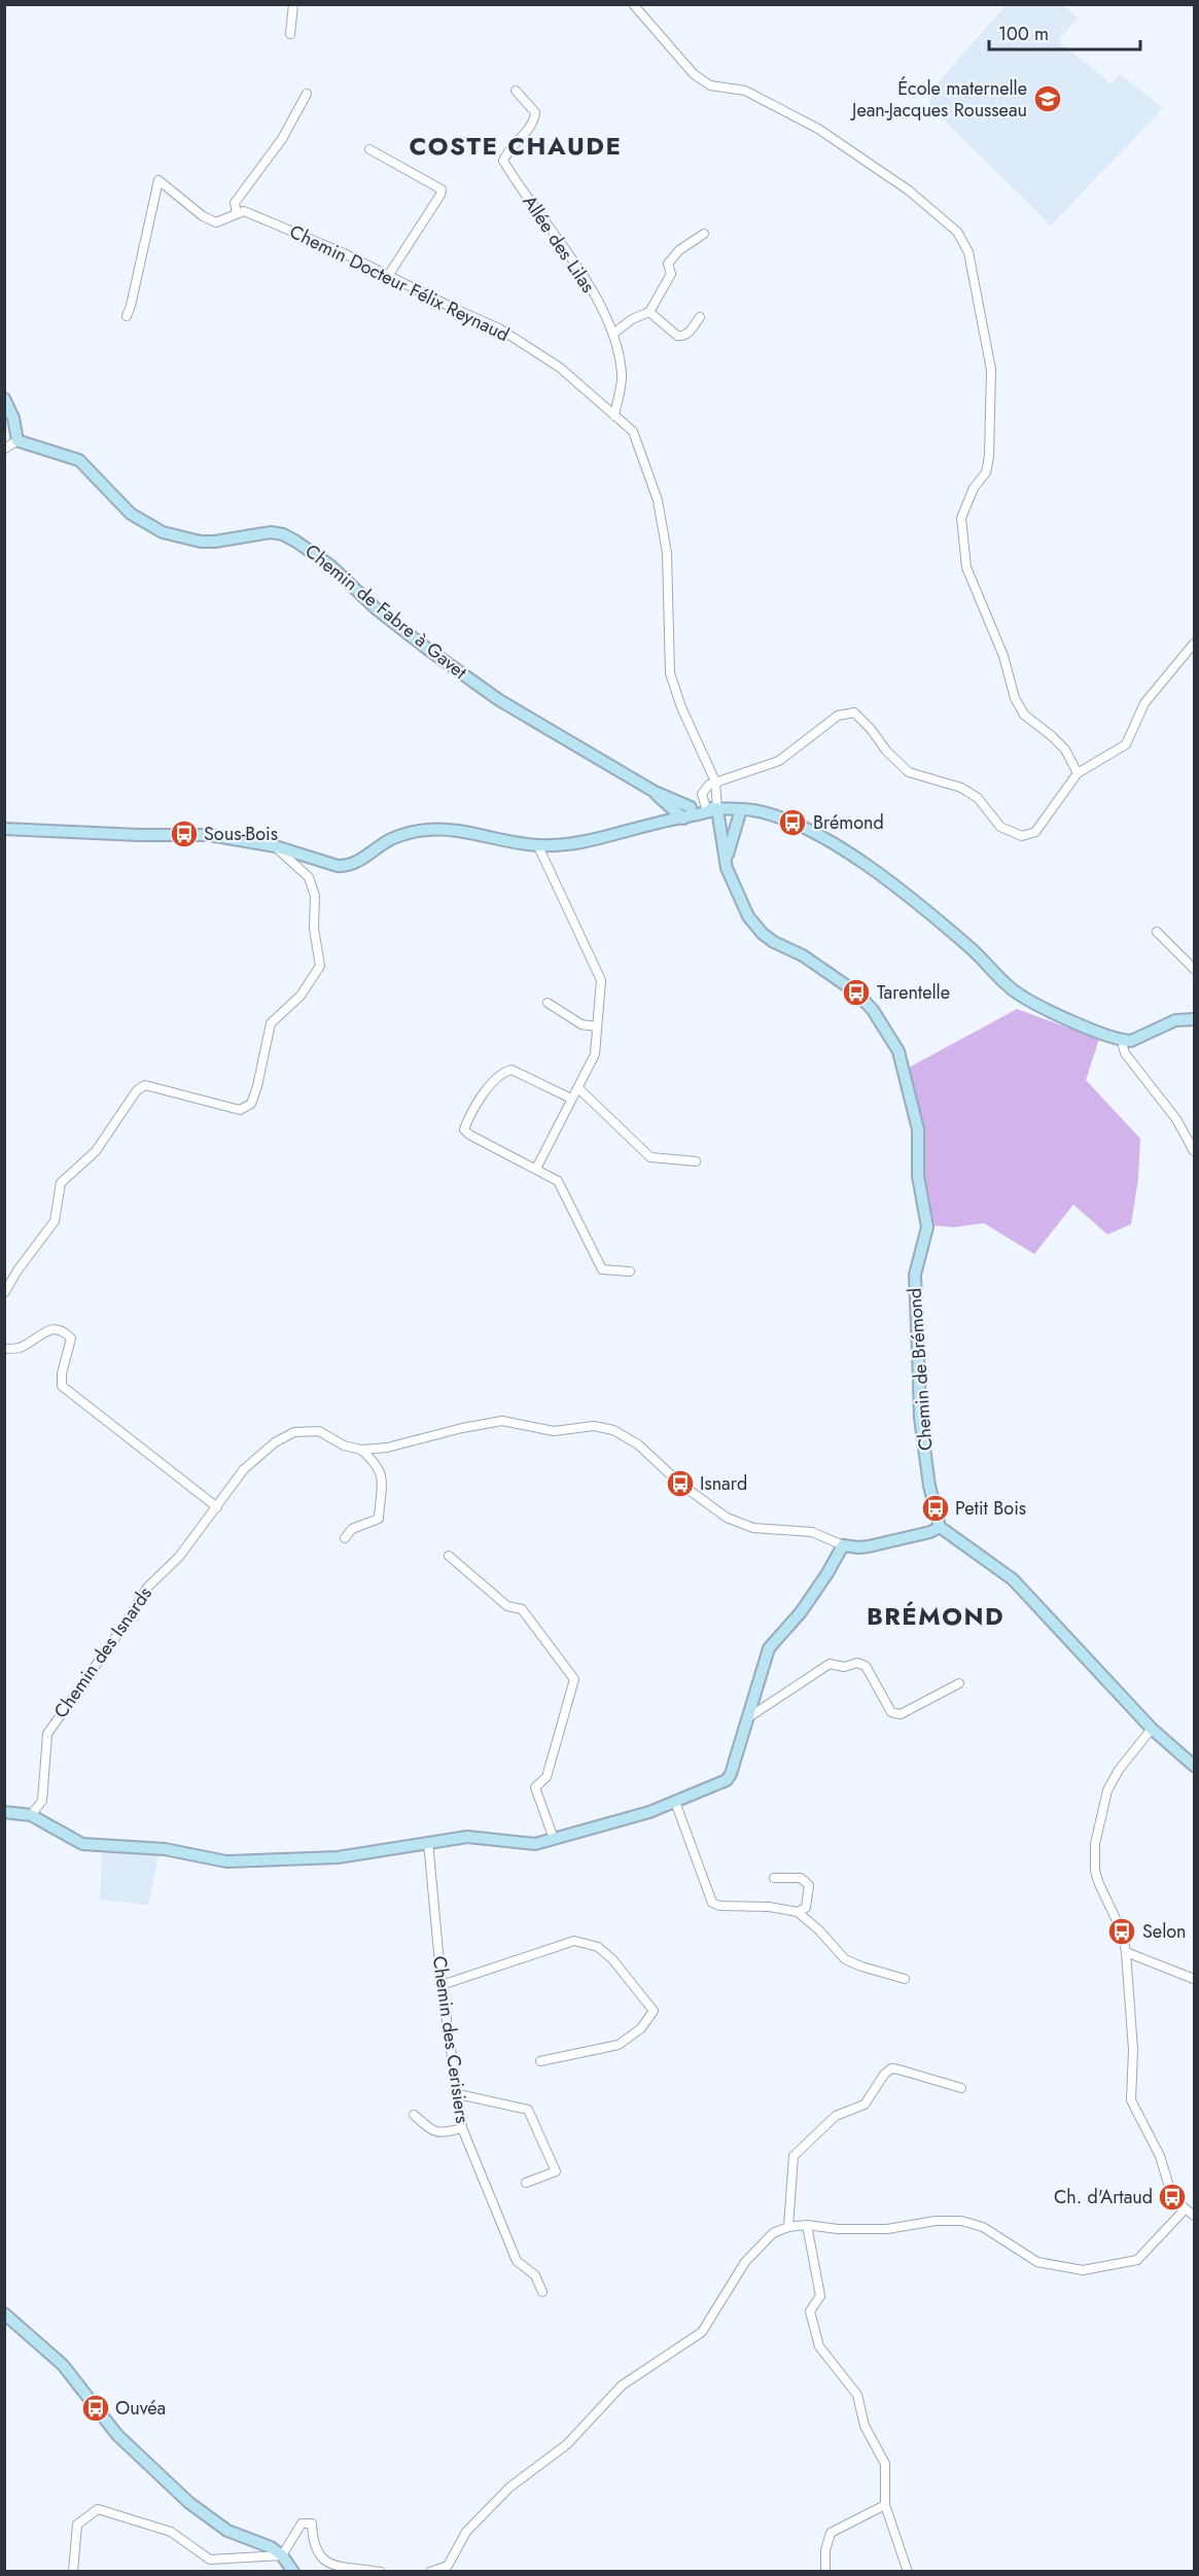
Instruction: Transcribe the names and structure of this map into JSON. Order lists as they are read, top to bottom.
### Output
{
  "streets": {
    "street": [
      "Allée des Lilas",
      "Chemin Docteur Félix Reynaud",
      "Chemin de Fabre à Gavet",
      "Chemin de Brémond",
      "Chemin des Isnards",
      "Chemin des Cerisiers"
    ]
  },
  "crossings": [
    ["Allée des Lilas", "Chemin Docteur Félix Reynaud"]
  ],
  "districts": ["COSTE CHAUDE", "BRÉMOND"],
  "places": {
    "school or university": ["École maternelle Jean-Jacques Rousseau"],
    "bus stop": [
      "Brémond",
      "Sous-Bois",
      "Tarentelle",
      "Isnard",
      "Petit Bois",
      "Selon",
      "Ch. d'Artaud",
      "Ouvéa"
    ]
  },
  "scale_bar": "100 m"
}
